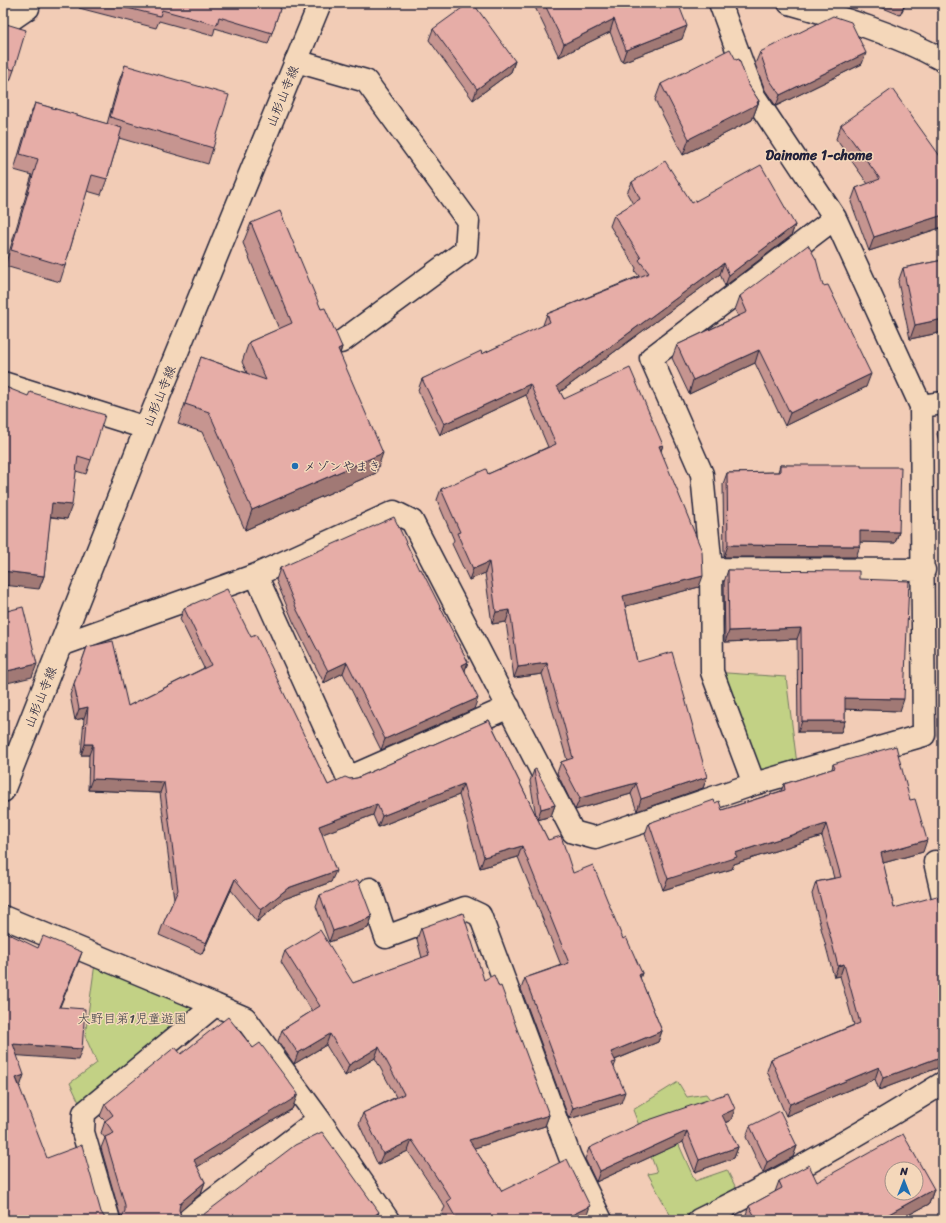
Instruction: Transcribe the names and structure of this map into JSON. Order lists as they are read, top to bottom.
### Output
{
  "streets": {
    "main road": ["山形山寺線"]
  },
  "districts": ["Dainome 1-chome"],
  "parks": ["大野目第1児童遊園"],
  "places": ["メゾンやまき"],
  "north": "top"
}
